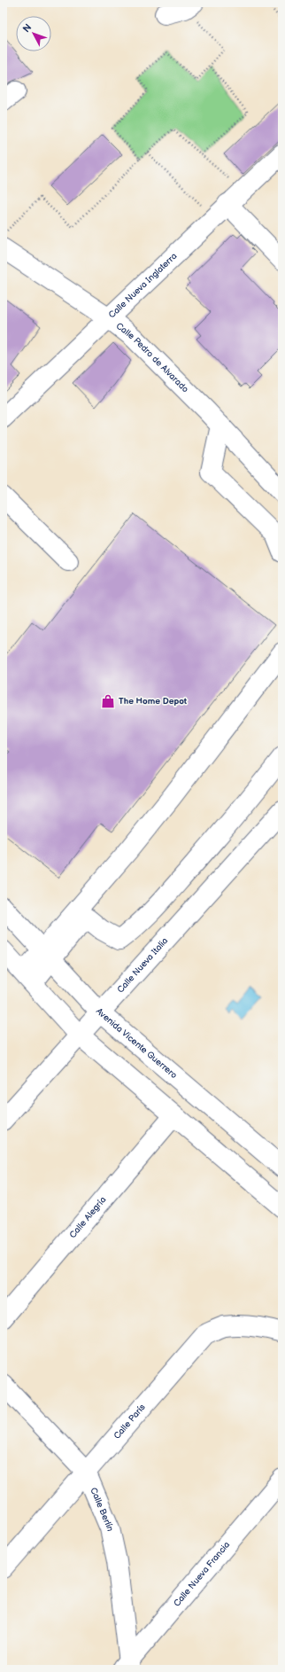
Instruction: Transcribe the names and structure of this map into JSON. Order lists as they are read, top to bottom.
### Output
{
  "streets": {
    "street": [
      "Calle Nueva Inglaterra",
      "Calle Pedro de Alvarado",
      "Calle Nueva Italia",
      "Avenida Vicente Guerrero",
      "Calle Alegría",
      "Calle París",
      "Calle Berlín",
      "Calle Nueva Francia"
    ]
  },
  "crossings": [
    ["Calle Nueva Inglaterra", "Calle Pedro de Alvarado"],
    ["Calle Nueva Italia", "Avenida Vicente Guerrero"],
    ["Calle París", "Calle Berlín"],
    ["Calle Berlín", "Calle Nueva Francia"]
  ],
  "places": {
    "shop": ["The Home Depot"]
  },
  "north": "top left"
}
